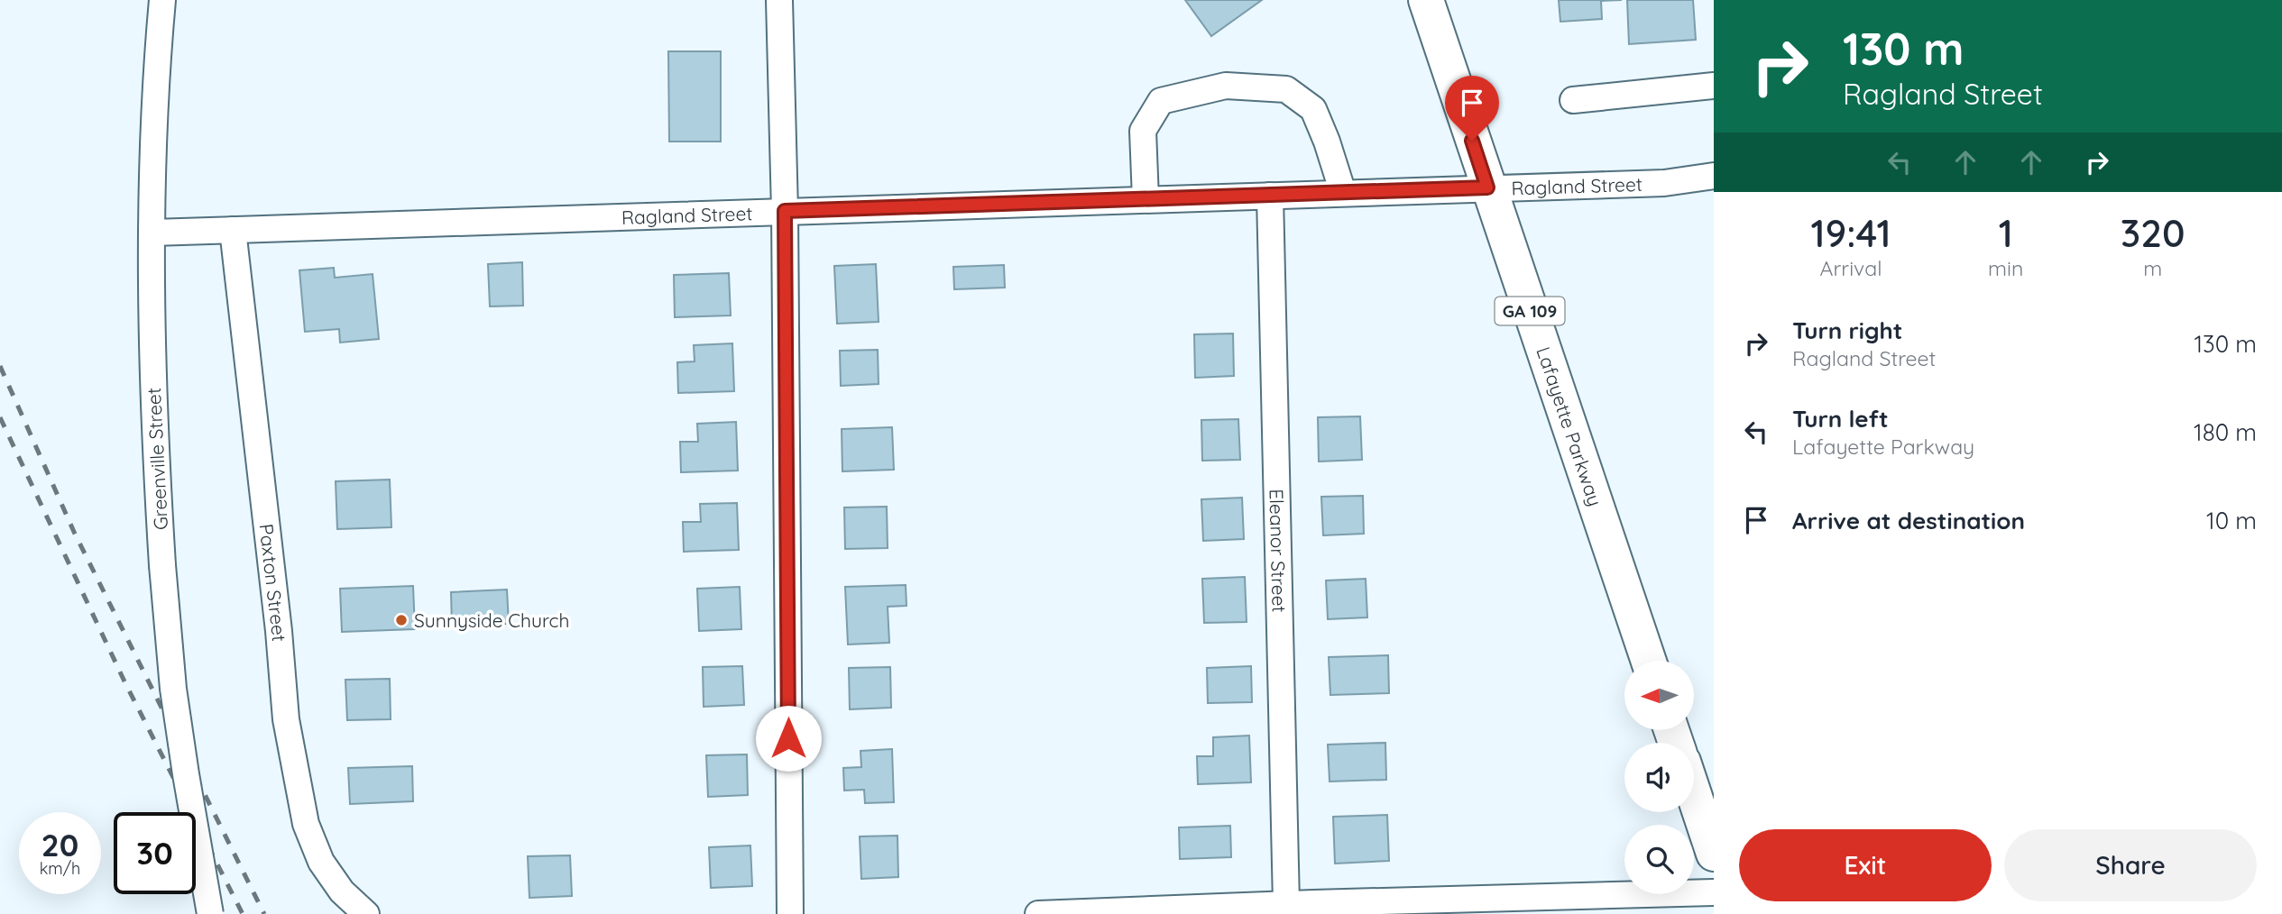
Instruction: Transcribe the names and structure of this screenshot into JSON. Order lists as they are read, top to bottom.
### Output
{
  "streets": {
    "highway": ["GA 109", "Lafayette Parkway"],
    "street": [
      "Ragland Street",
      "Greenville Street",
      "Eleanor Street",
      "Paxton Street"
    ]
  },
  "crossings": [
    ["Ragland Street", "Lafayette Parkway"],
    ["Ragland Street", "Greenville Street"],
    ["Ragland Street", "Eleanor Street"],
    ["Ragland Street", "Paxton Street"]
  ],
  "places": ["Sunnyside Church"],
  "north": "left",
  "page": {
    "turn": ["130 m", "Ragland Street"],
    "eta": [
      "19:41",
      "Arrival",
      "1",
      "min",
      "320",
      "m"
    ],
    "list": [
      {
        "name": "Turn right",
        "note": "Ragland Street",
        "value": "130 m"
      },
      {
        "name": "Turn left",
        "note": "Lafayette Parkway",
        "value": "180 m"
      },
      {
        "name": "Arrive at destination",
        "value": "10 m"
      }
    ],
    "speed": "20 km/h",
    "limit": "30",
    "buttons": ["Exit", "Share"]
  }
}
